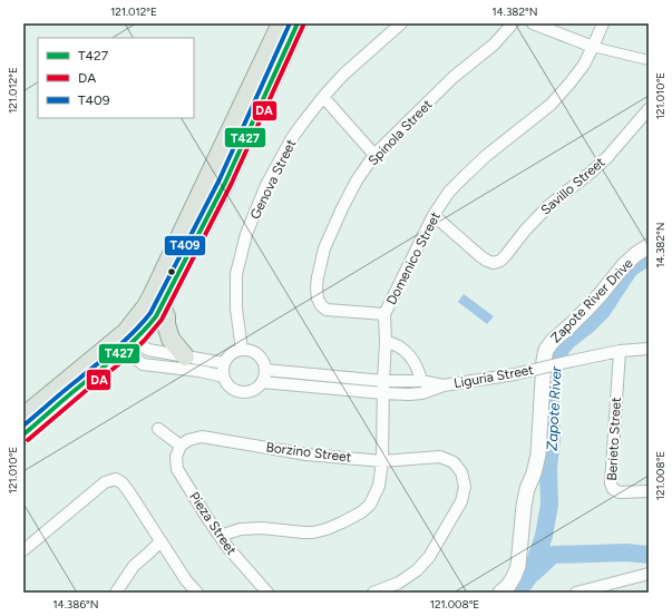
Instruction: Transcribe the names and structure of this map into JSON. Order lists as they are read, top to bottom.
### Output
{
  "streets": {
    "street": [
      "Spinola Street",
      "Genova Street",
      "Savillo Street",
      "Domenico Street",
      "Zapote River Drive",
      "Liguria Street",
      "Berieto Street",
      "Borzino Street",
      "Pieza Street"
    ]
  },
  "crossings": [
    ["Spinola Street", "Domenico Street"],
    ["Genova Street", "Liguria Street"],
    ["Savillo Street", "Domenico Street"],
    ["Domenico Street", "Liguria Street"],
    ["Domenico Street", "Borzino Street"],
    ["Domenico Street", "Pieza Street"],
    ["Liguria Street", "Berieto Street"],
    ["Borzino Street", "Pieza Street"]
  ],
  "water": ["Zapote River"],
  "lines": ["transit line T427", "transit line T409", "transit line DA"],
  "legend": ["T427", "DA", "T409"],
  "coordinates": [
    "121.012°E",
    "14.382°N",
    "121.010°E",
    "121.008°E",
    "14.386°N"
  ]
}
